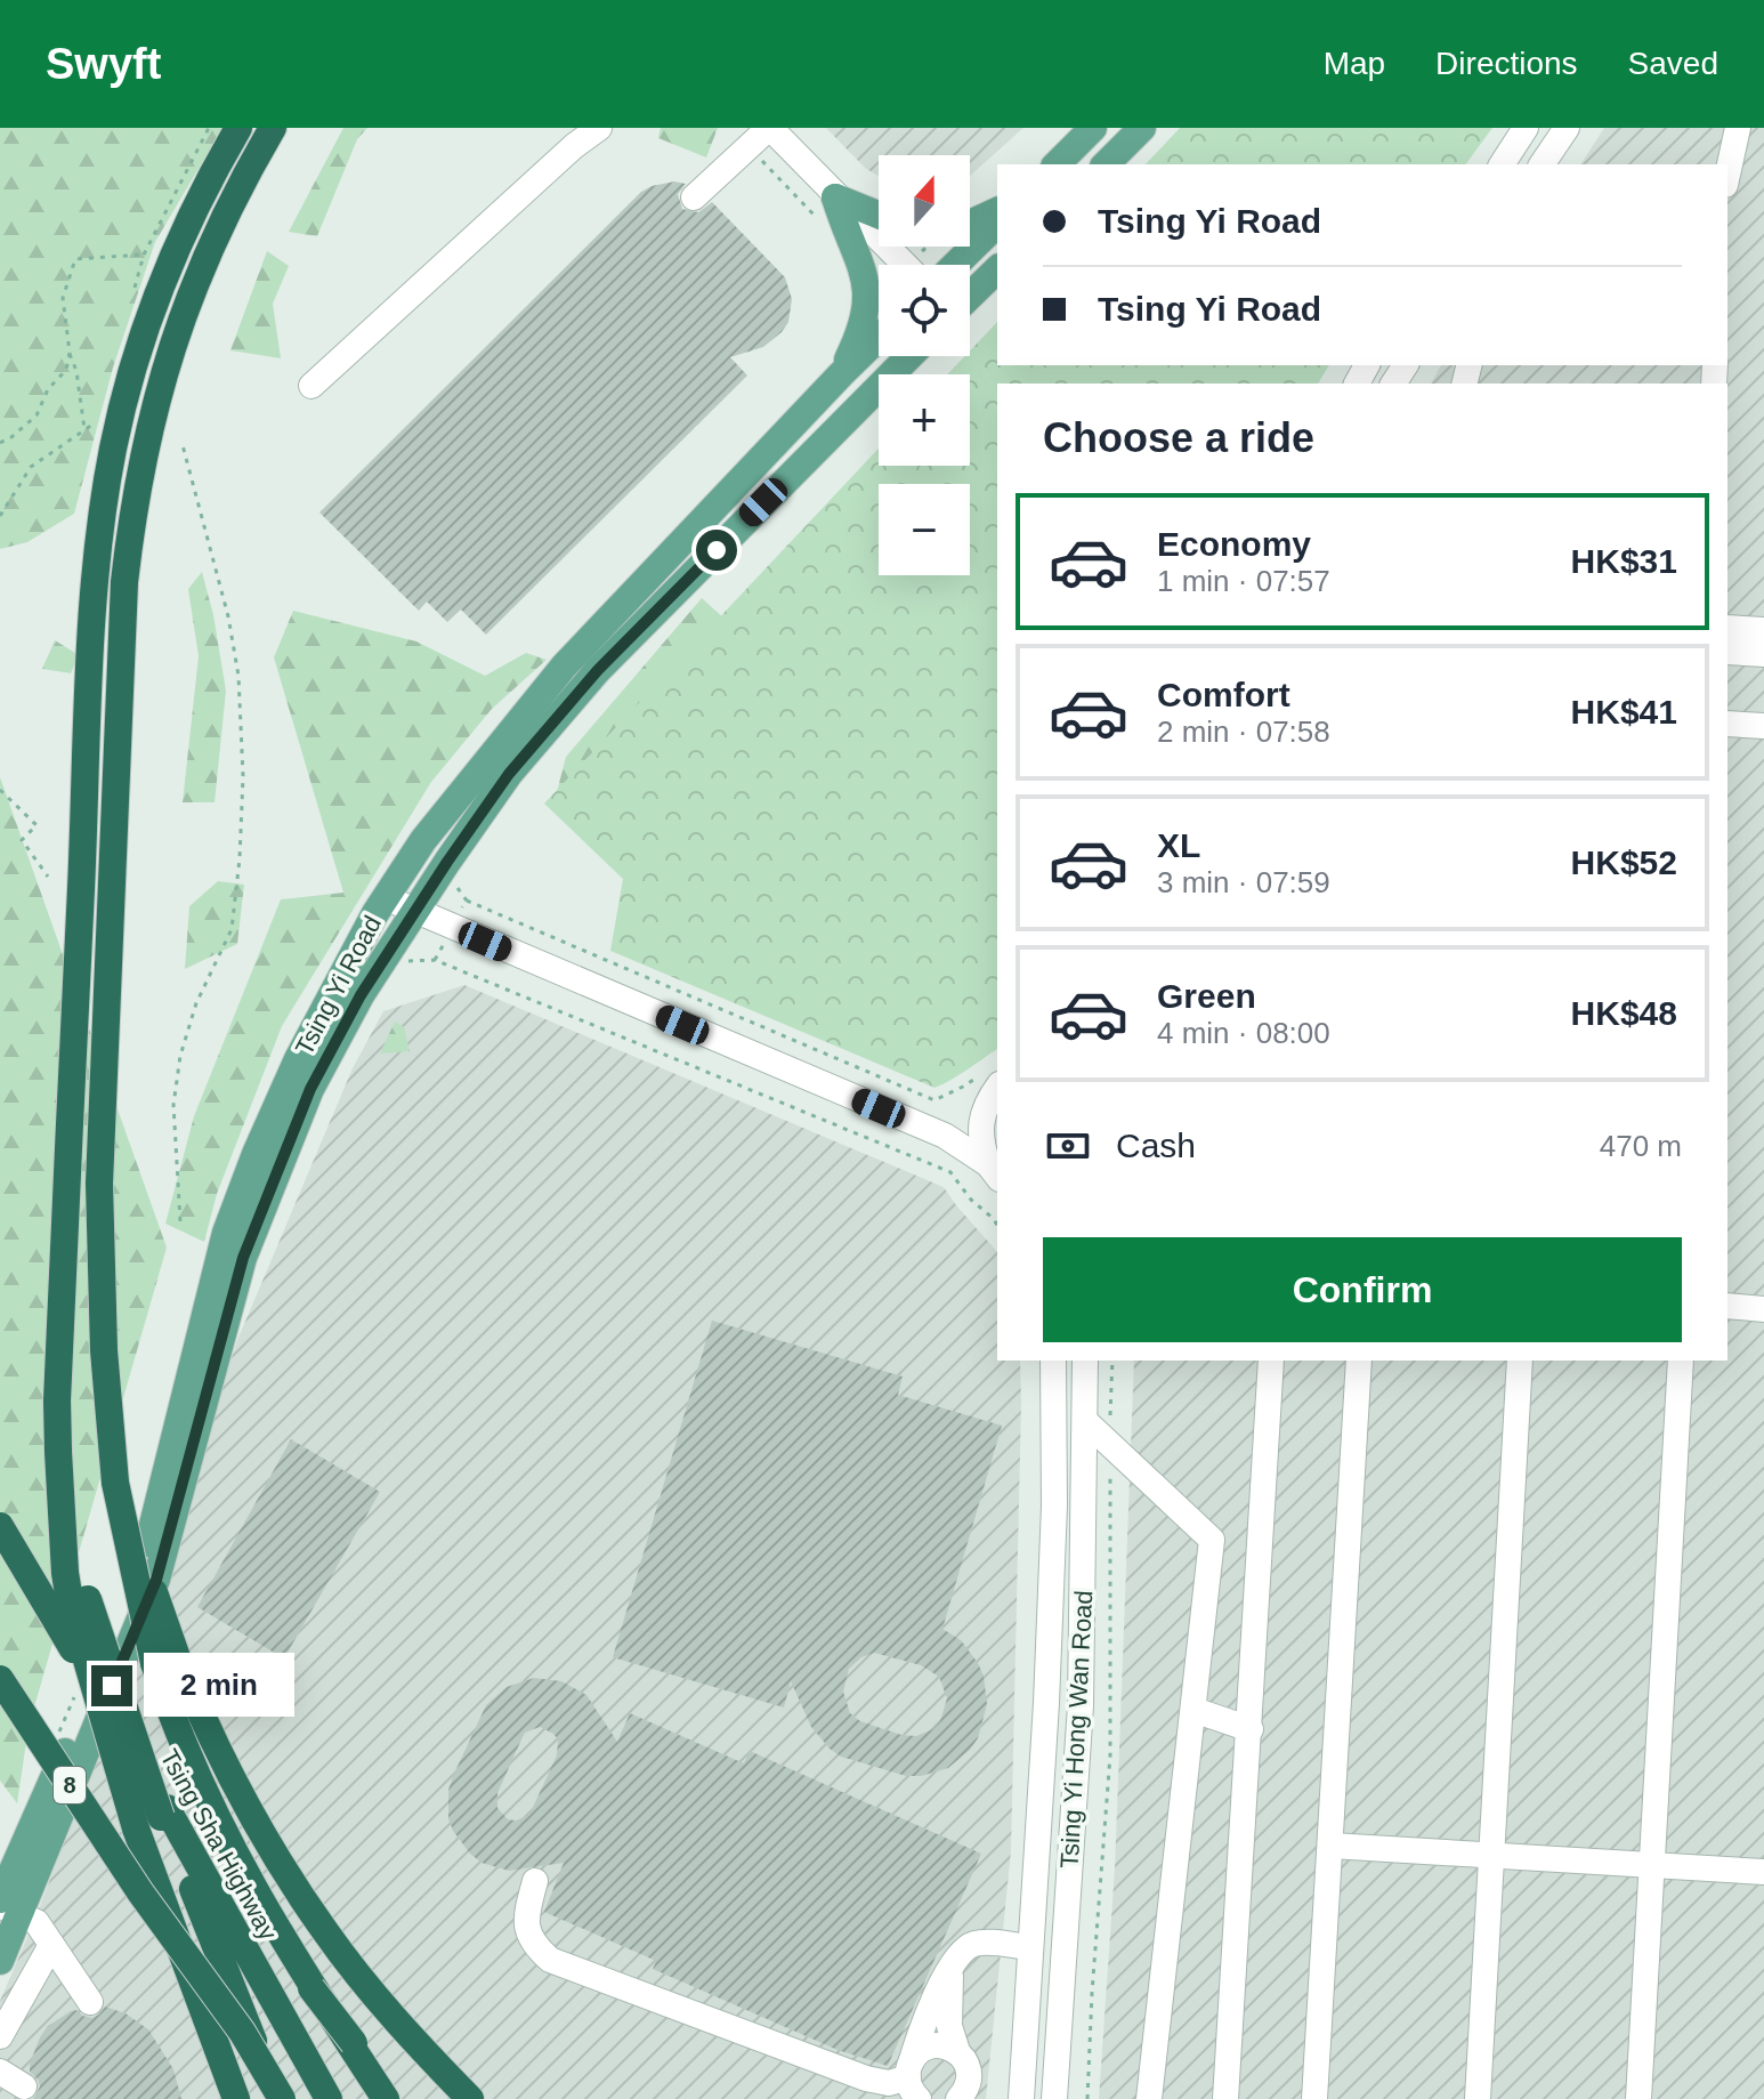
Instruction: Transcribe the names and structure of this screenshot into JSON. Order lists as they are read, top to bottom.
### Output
{
  "streets": {
    "highway": ["8", "Tsing Sha Highway"],
    "main road": ["Tsing Yi Road"],
    "street": ["Tsing Yi Hong Wan Road"]
  },
  "north": "top",
  "page": {
    "header": "Swyft",
    "nav": ["Map", "Directions", "Saved"],
    "map_buttons": ["+", "−"],
    "banner": ["Tsing Yi Road", "Tsing Yi Road"],
    "heading": "Choose a ride",
    "list": [
      {
        "name": "Economy",
        "note": "1 min · 07:57",
        "value": "HK$31"
      },
      {
        "name": "Comfort",
        "note": "2 min · 07:58",
        "value": "HK$41"
      },
      {
        "name": "XL",
        "note": "3 min · 07:59",
        "value": "HK$52"
      },
      {
        "name": "Green",
        "note": "4 min · 08:00",
        "value": "HK$48"
      }
    ],
    "pay": ["Cash", "470 m"],
    "buttons": "Confirm",
    "bubble": "2 min"
  }
}
